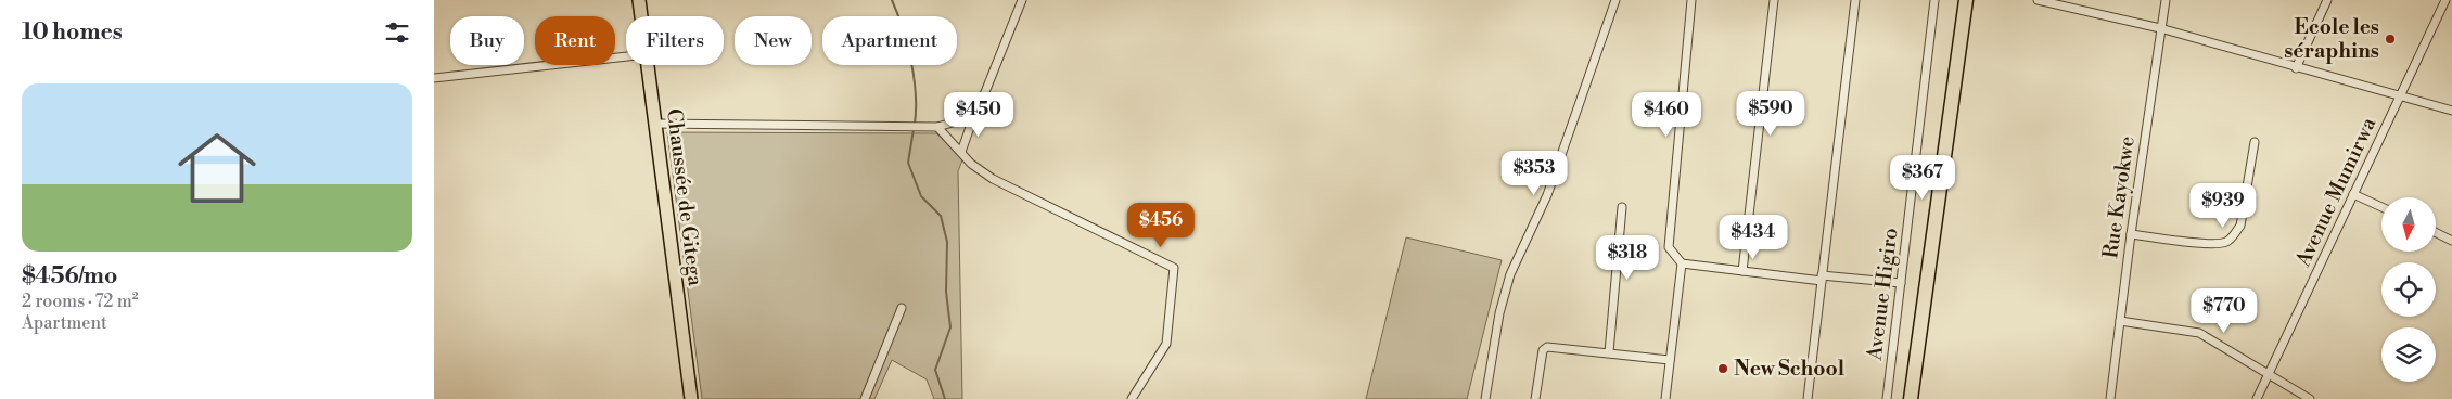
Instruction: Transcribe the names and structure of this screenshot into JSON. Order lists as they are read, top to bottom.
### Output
{
  "streets": {
    "main road": ["Chaussée de Gitega"],
    "street": ["Avenue Mumirwa", "Rue Kayokwe", "Avenue Higiro"]
  },
  "places": ["Ecole les séraphins", "New School"],
  "north": "bottom",
  "page": {
    "heading": "10 homes",
    "chip": [
      "Buy",
      "Rent",
      "Filters",
      "New",
      "Apartment"
    ],
    "list": [
      {
        "name": "$456/mo",
        "note": "2 rooms · 72 m² · Apartment"
      }
    ],
    "price": [
      "$590",
      "$450",
      "$460",
      "$353",
      "$367",
      "$939",
      "$456",
      "$434",
      "$318",
      "$770"
    ]
  }
}
